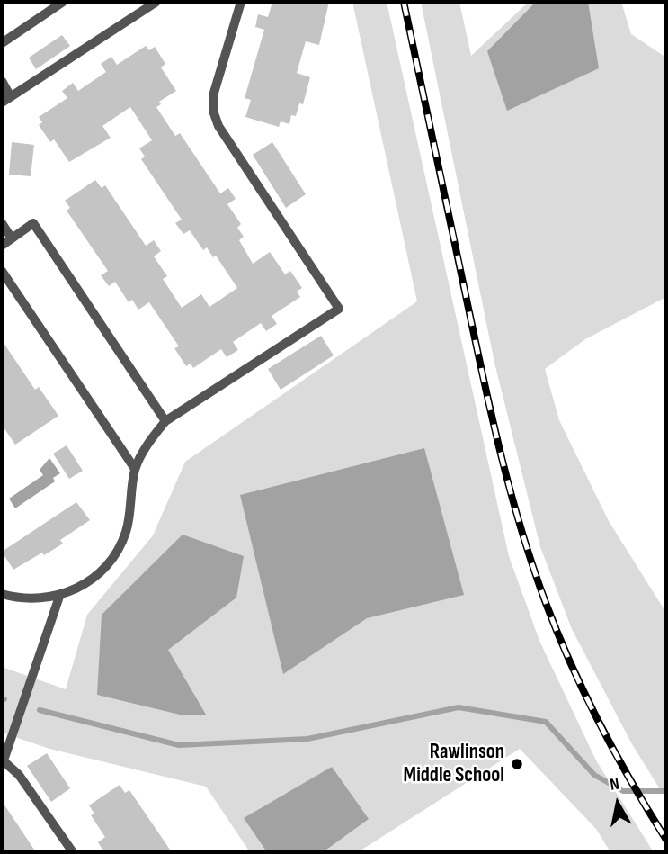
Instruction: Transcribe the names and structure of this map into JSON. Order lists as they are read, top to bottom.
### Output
{
  "places": ["Rawlinson Middle School"],
  "north": "top"
}
